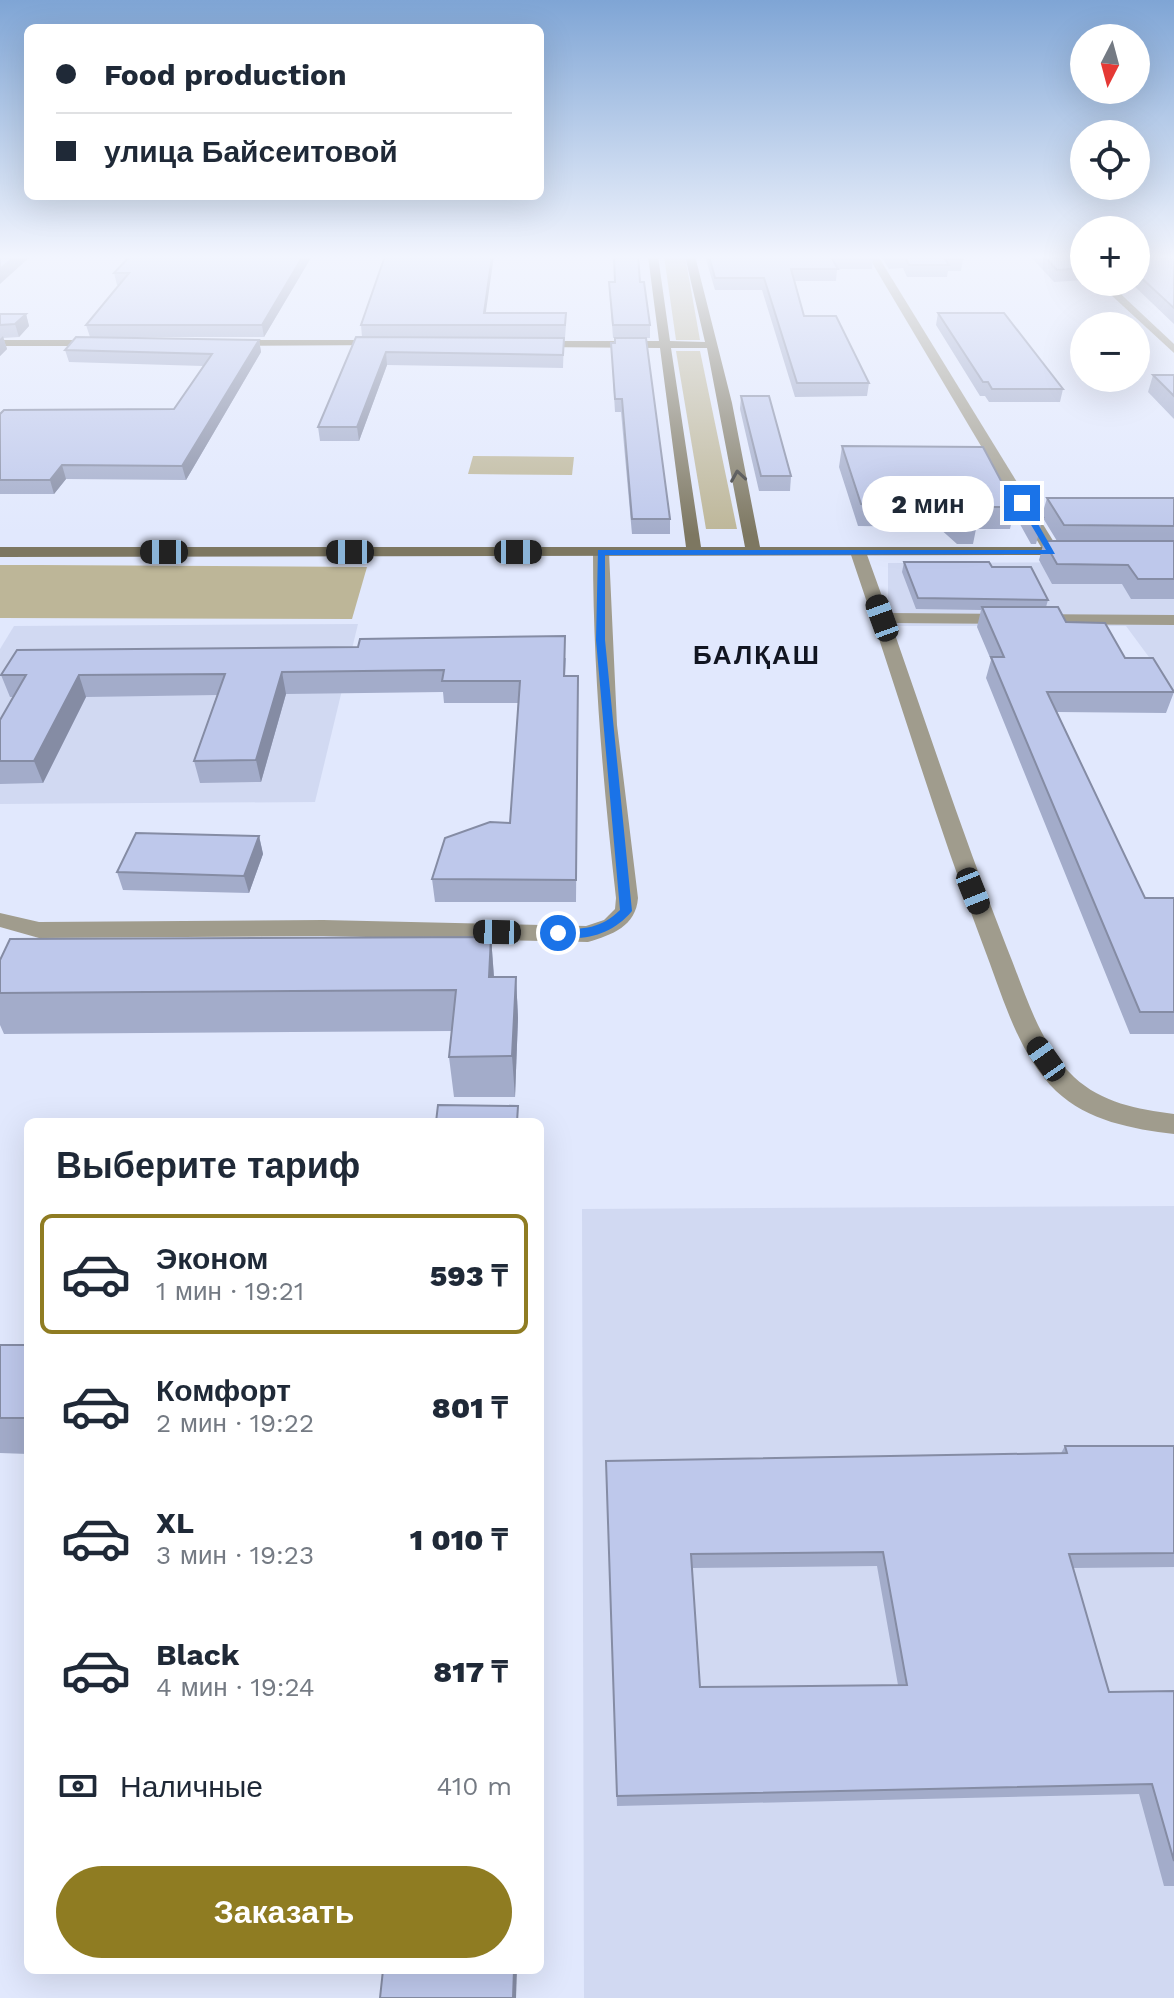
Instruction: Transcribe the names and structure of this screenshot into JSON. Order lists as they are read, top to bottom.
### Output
{
  "districts": ["БАЛҚАШ"],
  "north": "bottom",
  "page": {
    "map_buttons": ["+", "−"],
    "banner": ["Food production", "улица Байсеитовой"],
    "bubble": "2 мин",
    "heading": "Выберите тариф",
    "list": [
      {
        "name": "Эконом",
        "note": "1 мин · 19:21",
        "value": "593 ₸"
      },
      {
        "name": "Комфорт",
        "note": "2 мин · 19:22",
        "value": "801 ₸"
      },
      {
        "name": "XL",
        "note": "3 мин · 19:23",
        "value": "1 010 ₸"
      },
      {
        "name": "Black",
        "note": "4 мин · 19:24",
        "value": "817 ₸"
      }
    ],
    "pay": ["Наличные", "410 m"],
    "buttons": "Заказать"
  }
}
